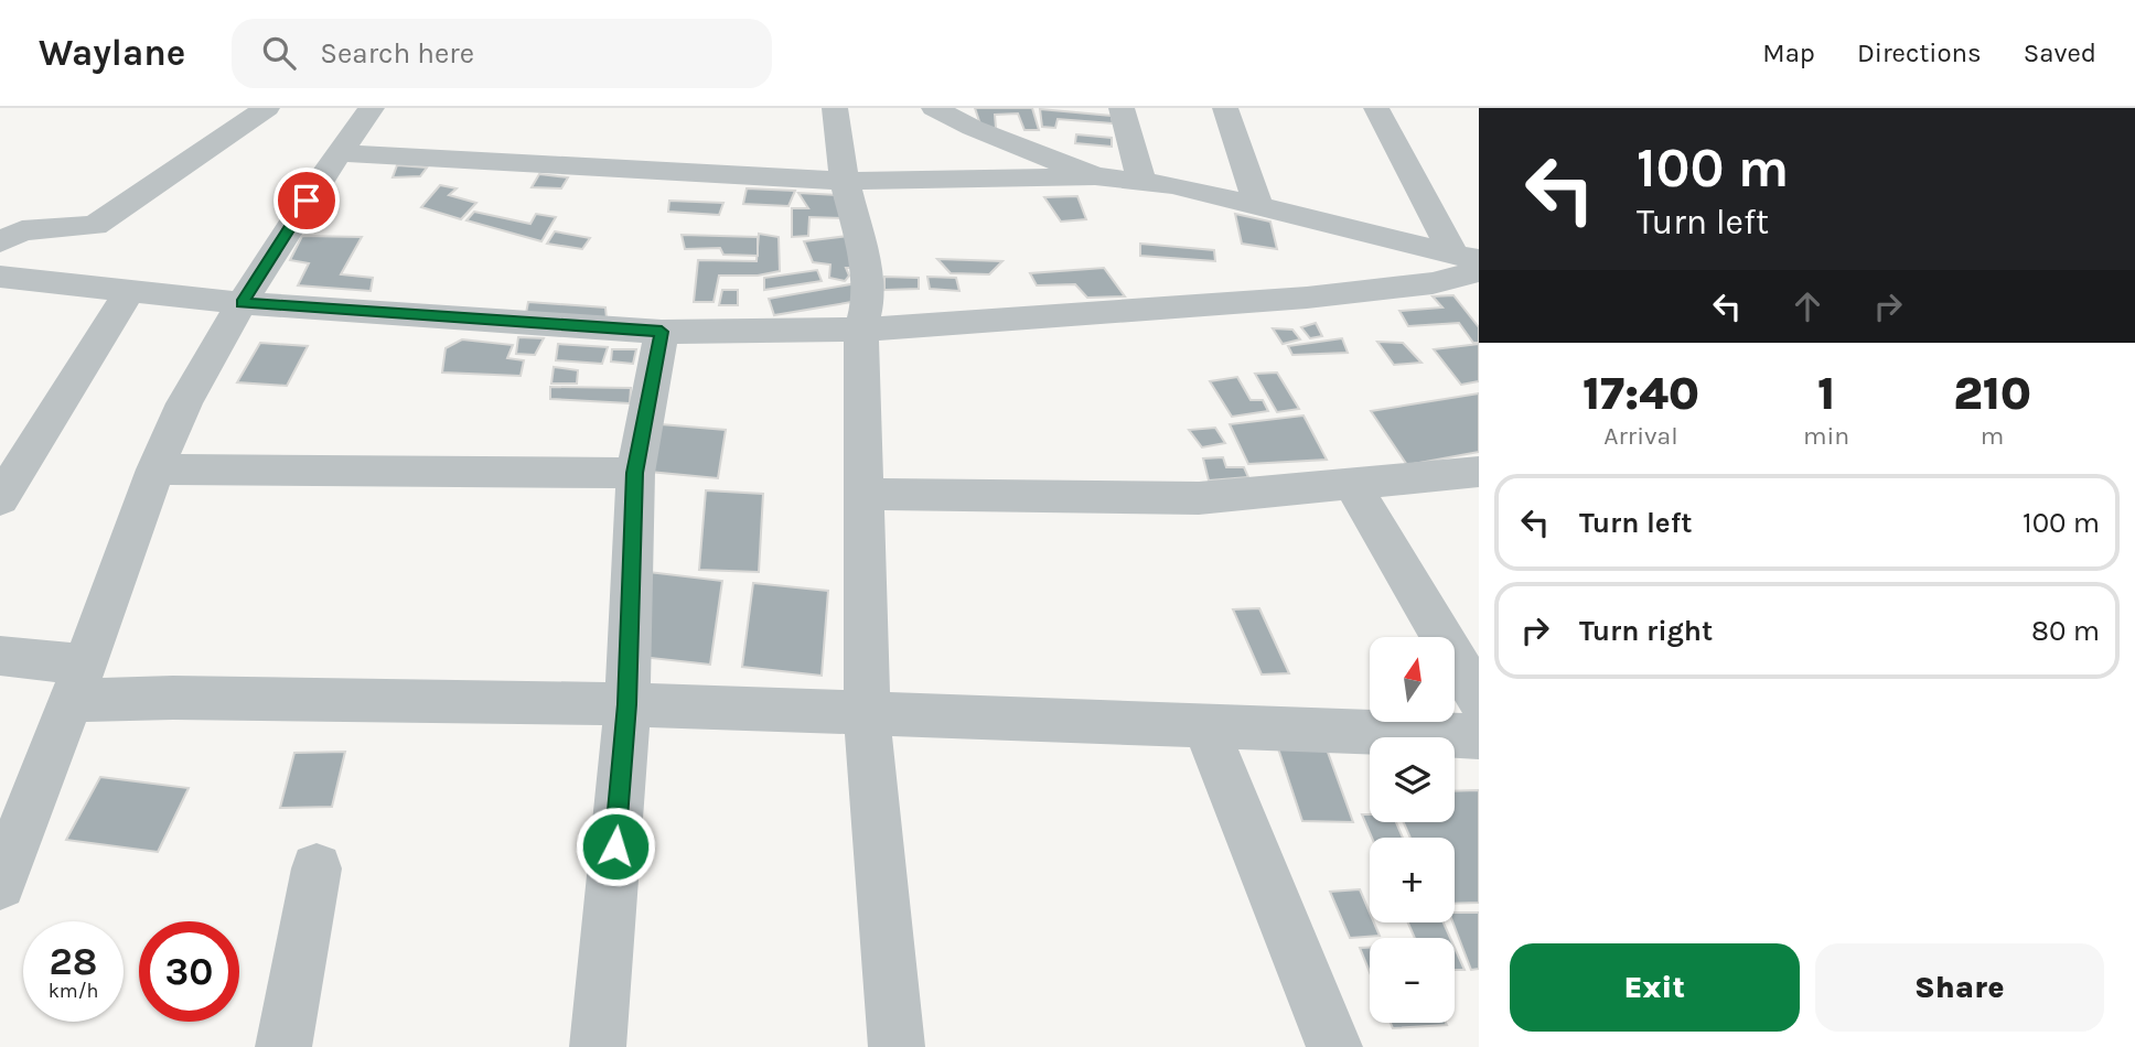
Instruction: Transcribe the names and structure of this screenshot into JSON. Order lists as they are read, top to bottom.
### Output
{
  "north": "top",
  "page": {
    "header": "Waylane",
    "search": "Search here",
    "nav": ["Map", "Directions", "Saved"],
    "turn": ["100 m", "Turn left"],
    "eta": [
      "17:40",
      "Arrival",
      "1",
      "min",
      "210",
      "m"
    ],
    "list": [
      {
        "name": "Turn left",
        "value": "100 m"
      },
      {
        "name": "Turn right",
        "value": "80 m"
      }
    ],
    "map_buttons": ["+", "−"],
    "speed": "28 km/h",
    "limit": "30",
    "buttons": ["Exit", "Share"]
  }
}
